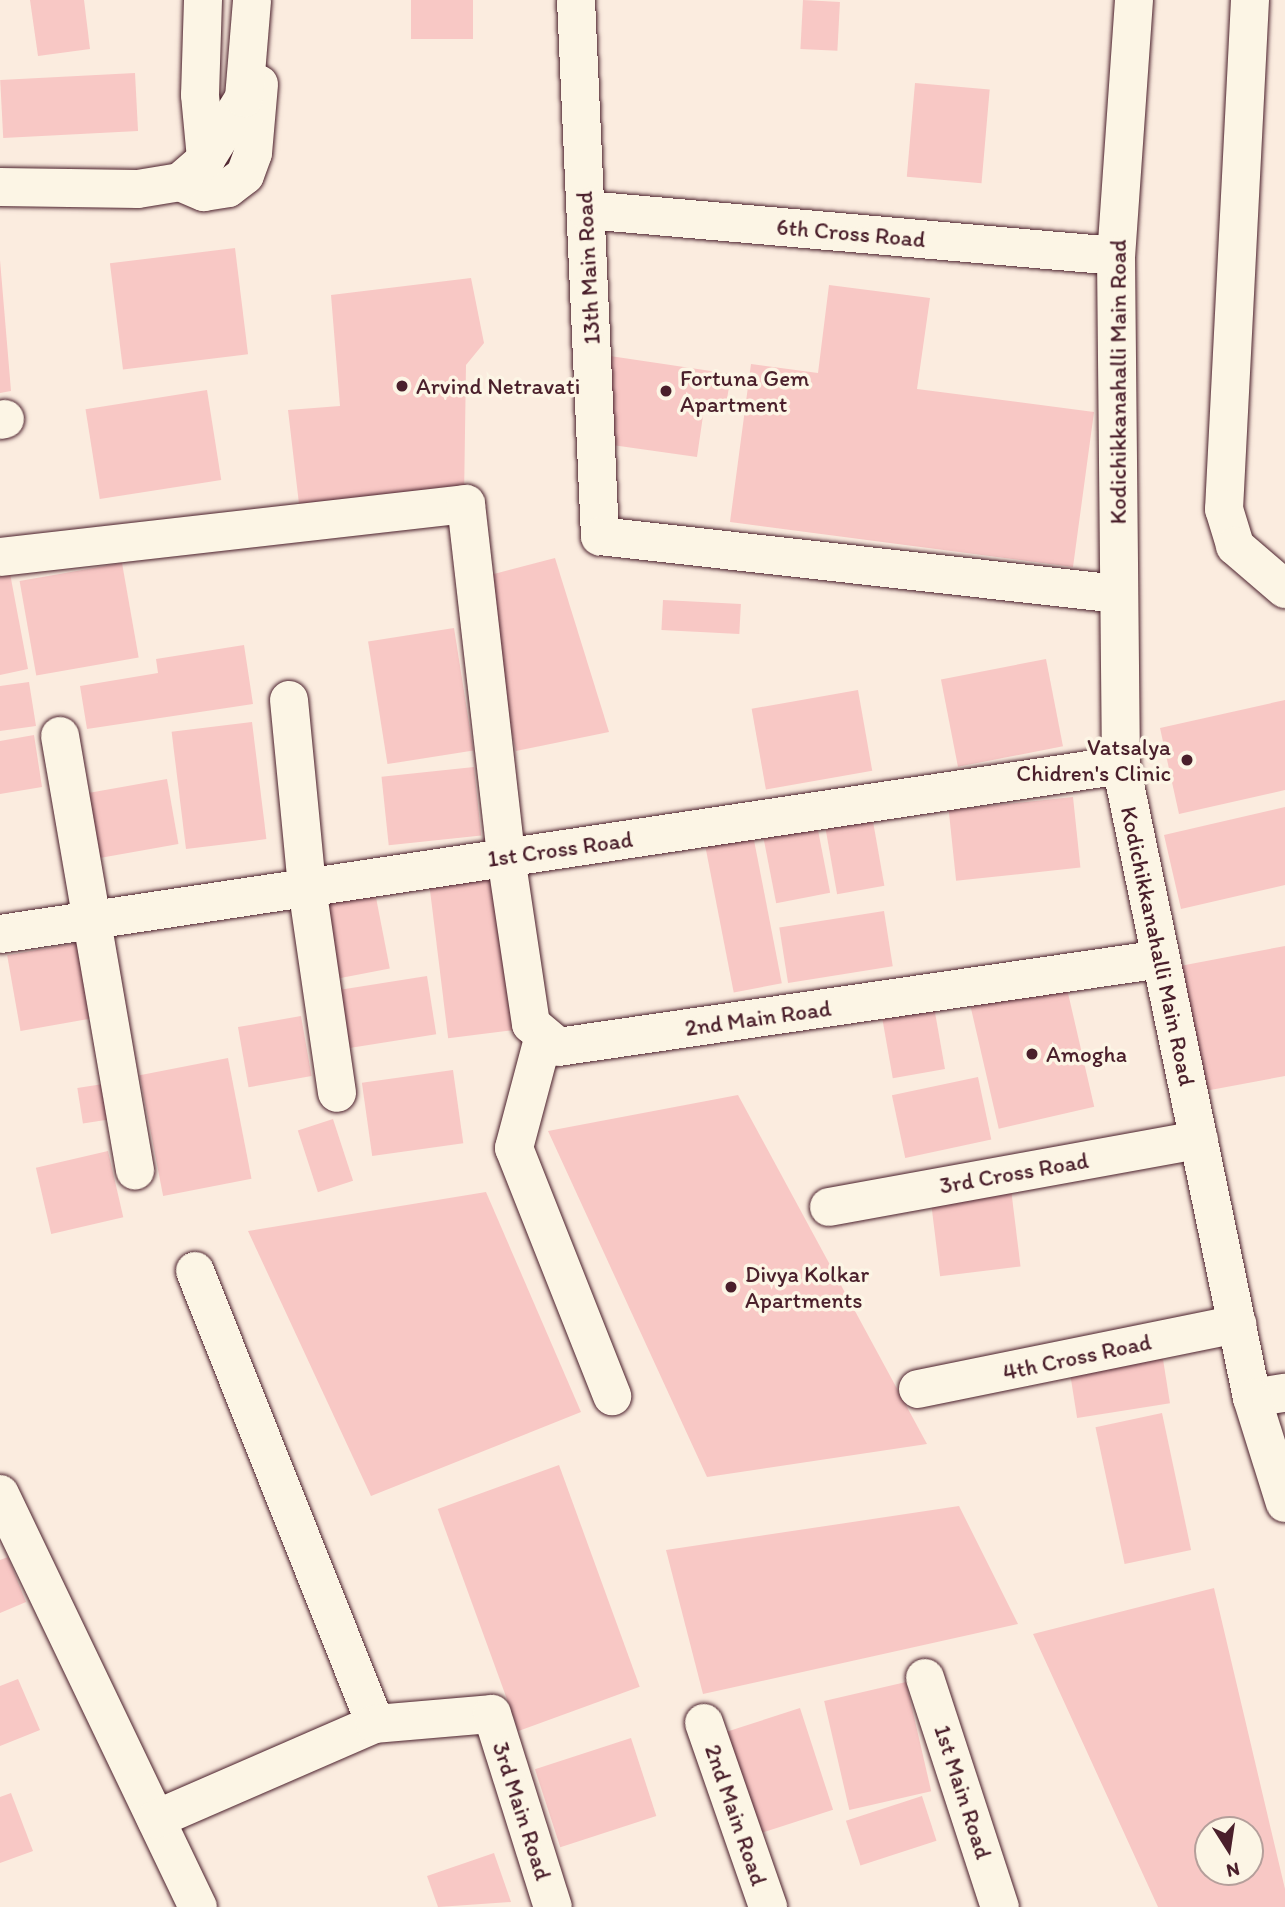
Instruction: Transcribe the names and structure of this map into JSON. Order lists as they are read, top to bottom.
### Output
{
  "streets": {
    "street": [
      "6th Cross Road",
      "13th Main Road",
      "Kodichikkanahalli Main Road",
      "1st Cross Road",
      "2nd Main Road",
      "3rd Cross Road",
      "4th Cross Road",
      "1st Main Road",
      "3rd Main Road"
    ]
  },
  "crossings": [
    ["6th Cross Road", "13th Main Road"],
    ["6th Cross Road", "Kodichikkanahalli Main Road"],
    ["13th Main Road", "Kodichikkanahalli Main Road"],
    ["Kodichikkanahalli Main Road", "1st Cross Road"],
    ["Kodichikkanahalli Main Road", "2nd Main Road"],
    ["Kodichikkanahalli Main Road", "3rd Cross Road"],
    ["Kodichikkanahalli Main Road", "4th Cross Road"]
  ],
  "places": [
    "Arvind Netravati",
    "Fortuna Gem Apartment",
    "Vatsalya Chidren's Clinic",
    "Amogha",
    "Divya Kolkar Apartments"
  ],
  "north": "bottom"
}
